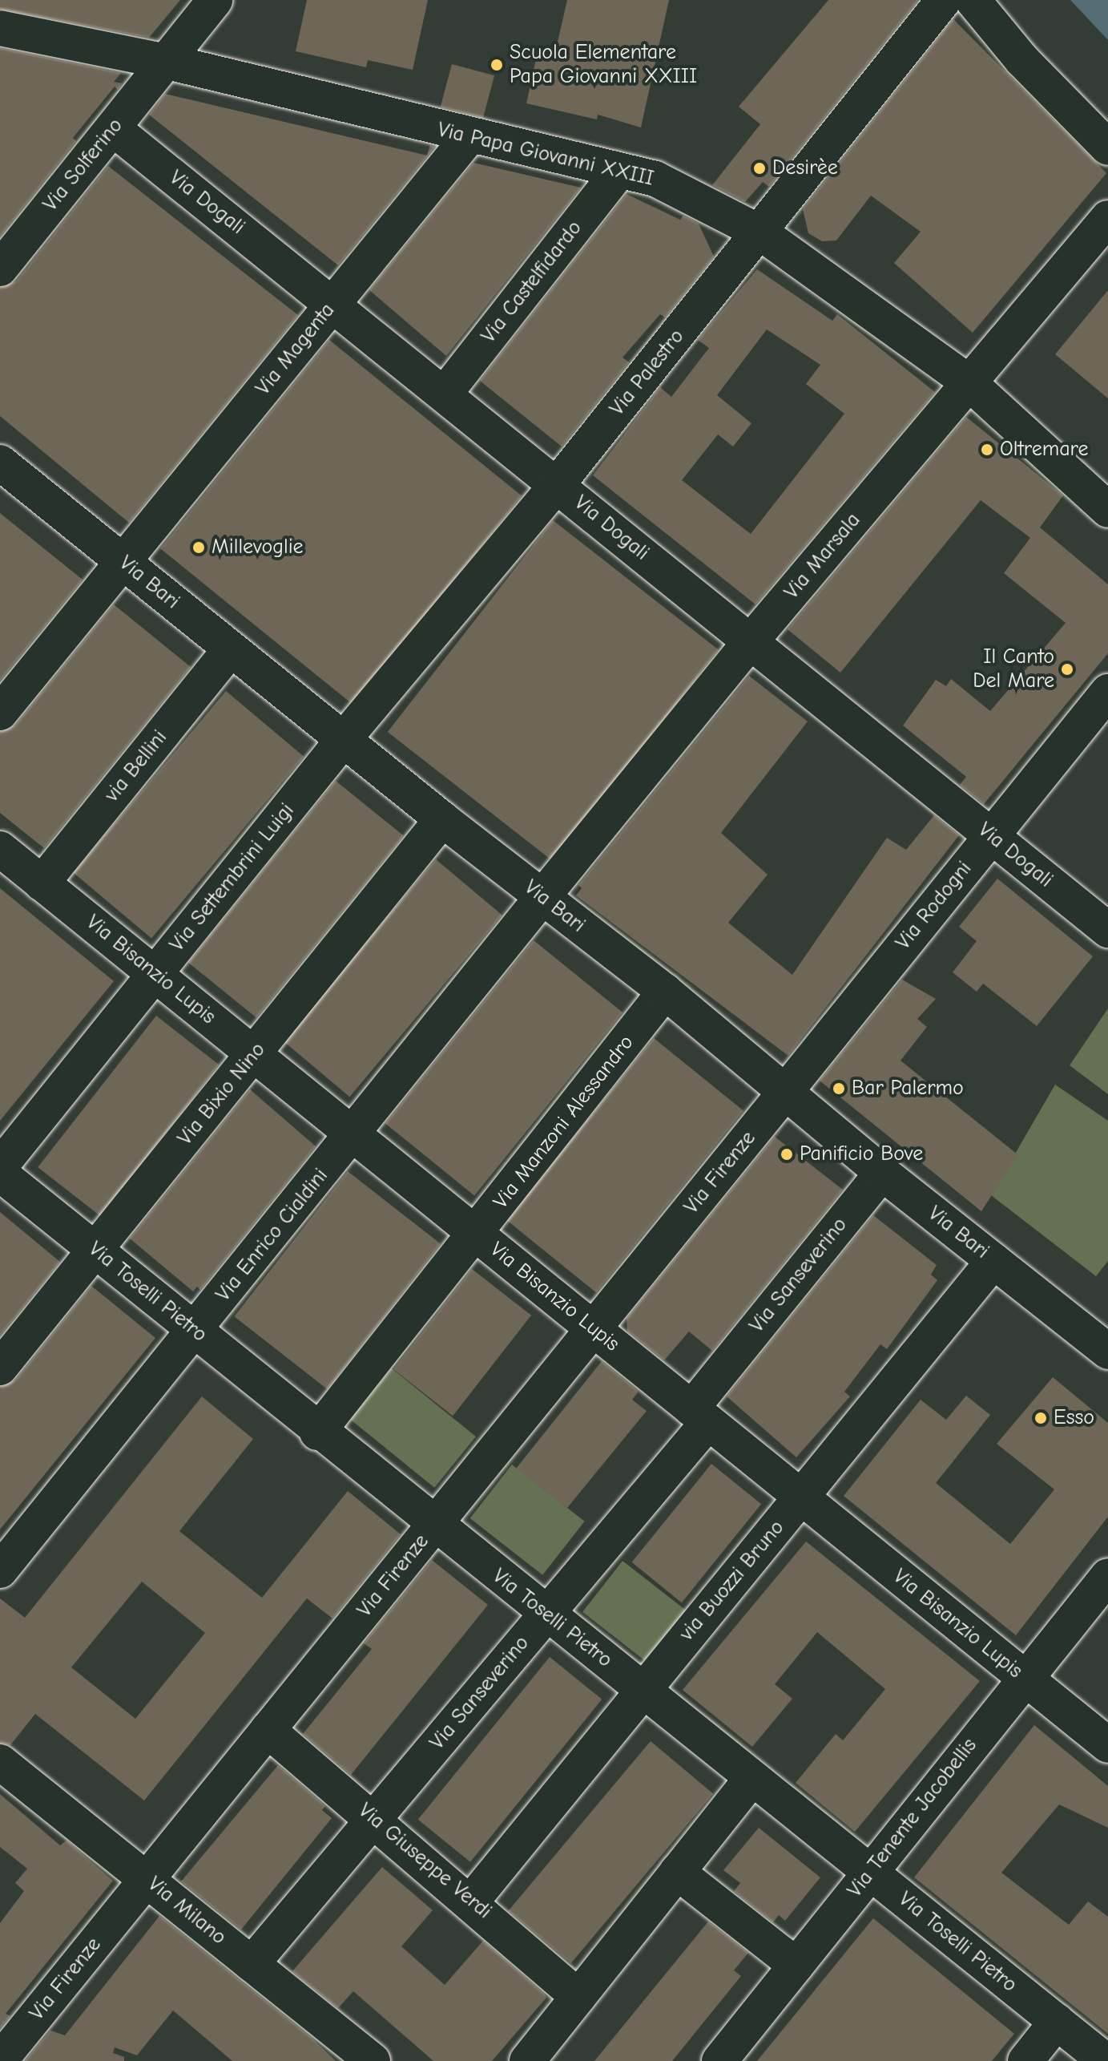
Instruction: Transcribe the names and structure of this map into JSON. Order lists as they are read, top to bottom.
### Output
{
  "streets": {
    "street": [
      "Via Papa Giovanni XXIII",
      "Via Solferino",
      "Via Dogali",
      "Via Castelfidardo",
      "Via Magenta",
      "Via Palestro",
      "Via Marsala",
      "Via Bari",
      "via Bellini",
      "Via Settembrini Luigi",
      "Via Rodogni",
      "Via Bisanzio Lupis",
      "Via Bixio Nino",
      "Via Manzoni Alessandro",
      "Via Firenze",
      "Via Enrico Cialdini",
      "Via Sanseverino",
      "Via Toselli Pietro",
      "via Buozzi Bruno",
      "Via Tenente Jacobellis",
      "Via Giuseppe Verdi",
      "Via Milano"
    ]
  },
  "crossings": [
    ["Via Papa Giovanni XXIII", "Via Solferino"],
    ["Via Papa Giovanni XXIII", "Via Castelfidardo"],
    ["Via Papa Giovanni XXIII", "Via Magenta"],
    ["Via Papa Giovanni XXIII", "Via Palestro"],
    ["Via Papa Giovanni XXIII", "Via Marsala"],
    ["Via Solferino", "Via Dogali"],
    ["Via Dogali", "Via Castelfidardo"],
    ["Via Dogali", "Via Magenta"],
    ["Via Dogali", "Via Palestro"],
    ["Via Dogali", "Via Marsala"],
    ["Via Dogali", "Via Rodogni"],
    ["Via Magenta", "Via Bari"],
    ["Via Palestro", "Via Bari"],
    ["Via Palestro", "Via Settembrini Luigi"],
    ["Via Marsala", "Via Bari"],
    ["Via Marsala", "Via Enrico Cialdini"],
    ["Via Bari", "via Bellini"],
    ["Via Bari", "Via Settembrini Luigi"],
    ["Via Bari", "Via Rodogni"],
    ["Via Bari", "Via Bixio Nino"],
    ["Via Bari", "Via Manzoni Alessandro"],
    ["Via Bari", "Via Firenze"],
    ["Via Bari", "Via Enrico Cialdini"],
    ["Via Bari", "Via Sanseverino"],
    ["Via Bari", "via Buozzi Bruno"],
    ["via Bellini", "Via Bisanzio Lupis"],
    ["Via Settembrini Luigi", "Via Bisanzio Lupis"],
    ["Via Rodogni", "Via Firenze"],
    ["Via Bisanzio Lupis", "Via Bixio Nino"],
    ["Via Bisanzio Lupis", "Via Manzoni Alessandro"],
    ["Via Bisanzio Lupis", "Via Firenze"],
    ["Via Bisanzio Lupis", "Via Enrico Cialdini"],
    ["Via Bisanzio Lupis", "Via Sanseverino"],
    ["Via Bisanzio Lupis", "via Buozzi Bruno"],
    ["Via Bisanzio Lupis", "Via Tenente Jacobellis"],
    ["Via Bixio Nino", "Via Toselli Pietro"],
    ["Via Manzoni Alessandro", "Via Toselli Pietro"],
    ["Via Firenze", "Via Toselli Pietro"],
    ["Via Firenze", "Via Giuseppe Verdi"],
    ["Via Firenze", "Via Milano"],
    ["Via Enrico Cialdini", "Via Toselli Pietro"],
    ["Via Sanseverino", "Via Toselli Pietro"],
    ["Via Sanseverino", "Via Giuseppe Verdi"],
    ["Via Sanseverino", "Via Milano"],
    ["Via Toselli Pietro", "via Buozzi Bruno"],
    ["Via Toselli Pietro", "Via Tenente Jacobellis"],
    ["via Buozzi Bruno", "Via Giuseppe Verdi"]
  ],
  "places": [
    "Scuola Elementare Papa Giovanni XXIII",
    "Desirèe",
    "Oltremare",
    "Millevoglie",
    "Il Canto Del Mare",
    "Bar Palermo",
    "Panificio Bove",
    "Esso"
  ]
}
